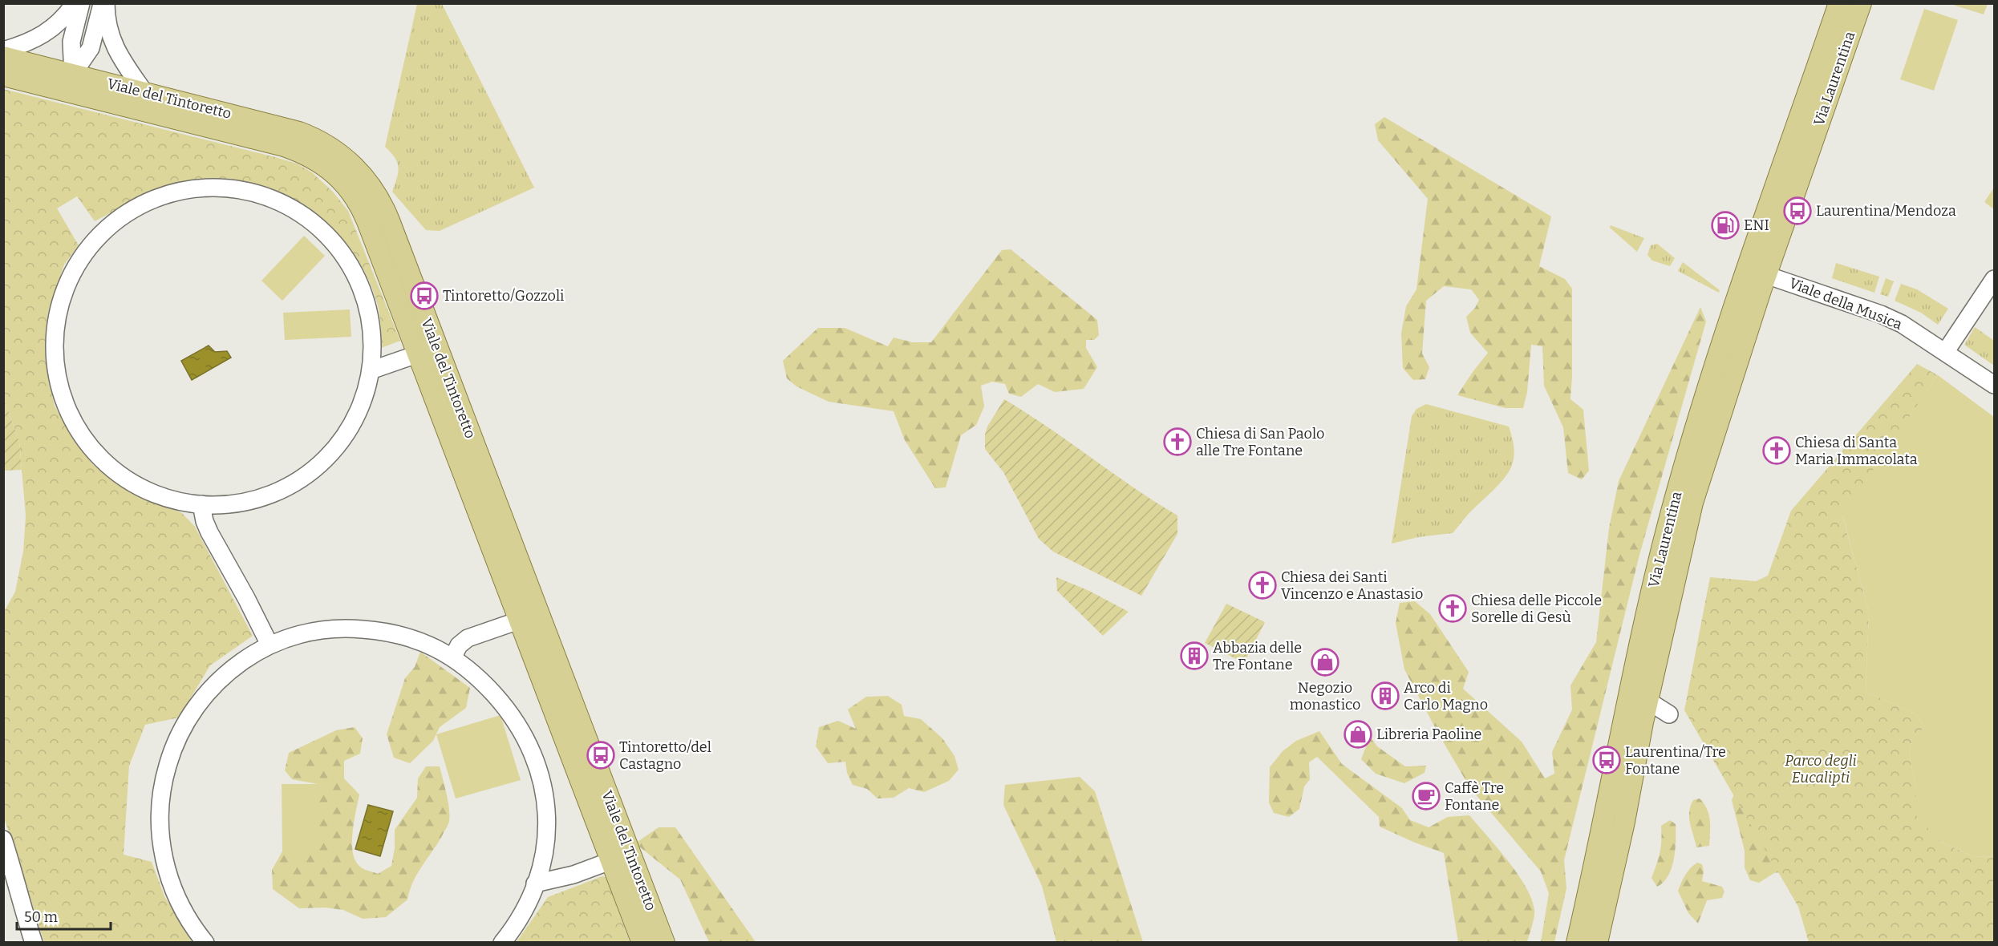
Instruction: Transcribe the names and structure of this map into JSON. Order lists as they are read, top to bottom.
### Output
{
  "streets": {
    "main road": ["Via Laurentina", "Viale del Tintoretto"],
    "street": ["Viale della Musica"]
  },
  "crossings": [
    ["Via Laurentina", "Viale della Musica"]
  ],
  "parks": ["Parco degli Eucalipti"],
  "places": {
    "bus stop": [
      "Laurentina/Mendoza",
      "Tintoretto/Gozzoli",
      "Tintoretto/del Castagno",
      "Laurentina/Tre Fontane"
    ],
    "fuel station": ["ENI"],
    "church": [
      "Chiesa di San Paolo alle Tre Fontane",
      "Chiesa di Santa Maria Immacolata",
      "Chiesa dei Santi Vincenzo e Anastasio",
      "Chiesa delle Piccole Sorelle di Gesù"
    ],
    "building": ["Abbazia delle Tre Fontane", "Arco di Carlo Magno"],
    "shop": ["Negozio monastico", "Libreria Paoline"],
    "cafe": ["Caffè Tre Fontane"]
  },
  "scale_bar": "50 m"
}
